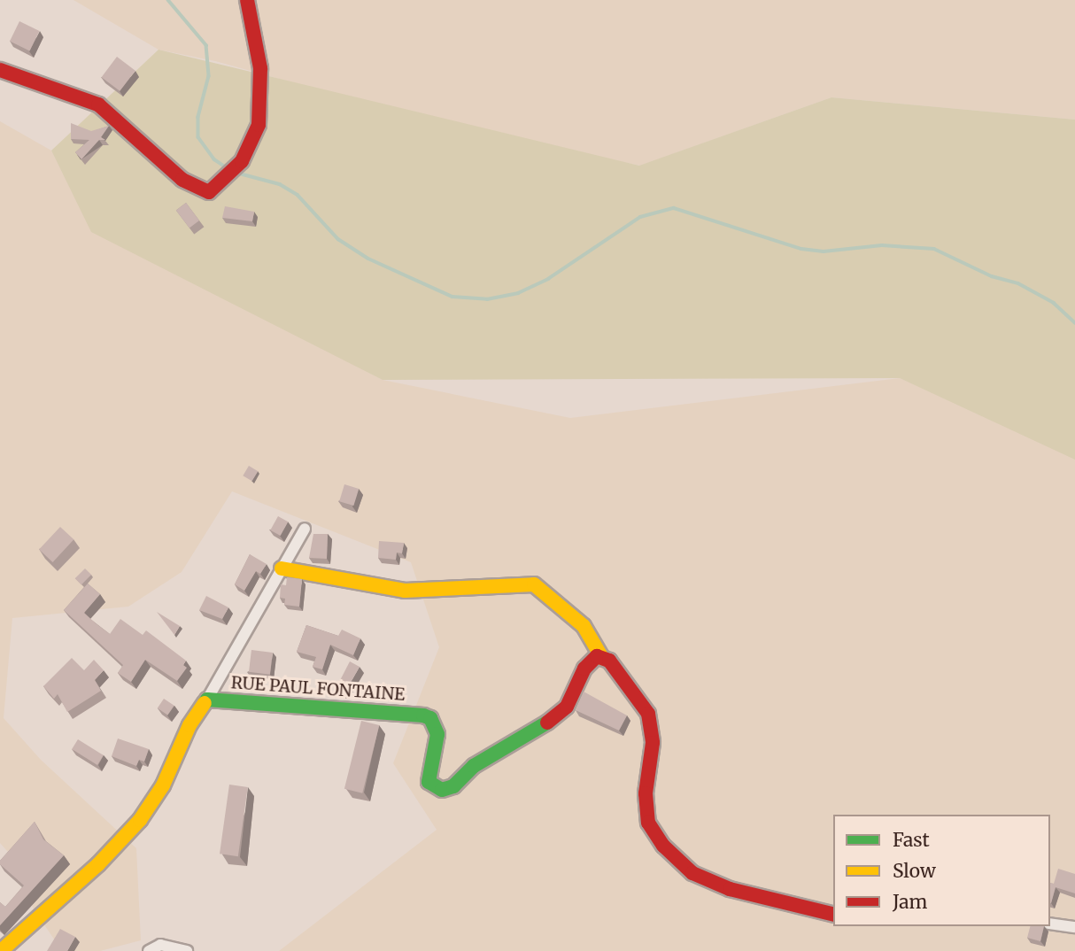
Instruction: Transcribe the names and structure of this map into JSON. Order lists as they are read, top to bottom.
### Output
{
  "streets": {
    "street": ["RUE PAUL FONTAINE"]
  },
  "legend": ["Fast", "Slow", "Jam"]
}
